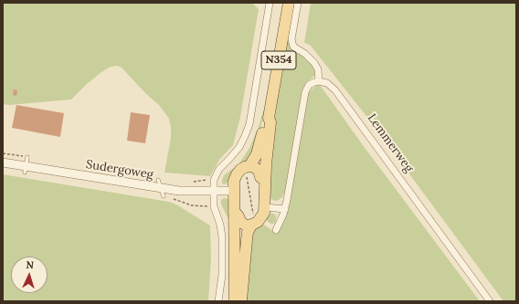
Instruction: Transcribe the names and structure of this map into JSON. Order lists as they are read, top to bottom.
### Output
{
  "streets": {
    "main road": ["N354"],
    "street": ["Lemmerweg", "Sudergoweg"]
  },
  "crossings": [
    ["N354", "Sudergoweg"]
  ],
  "north": "top"
}
